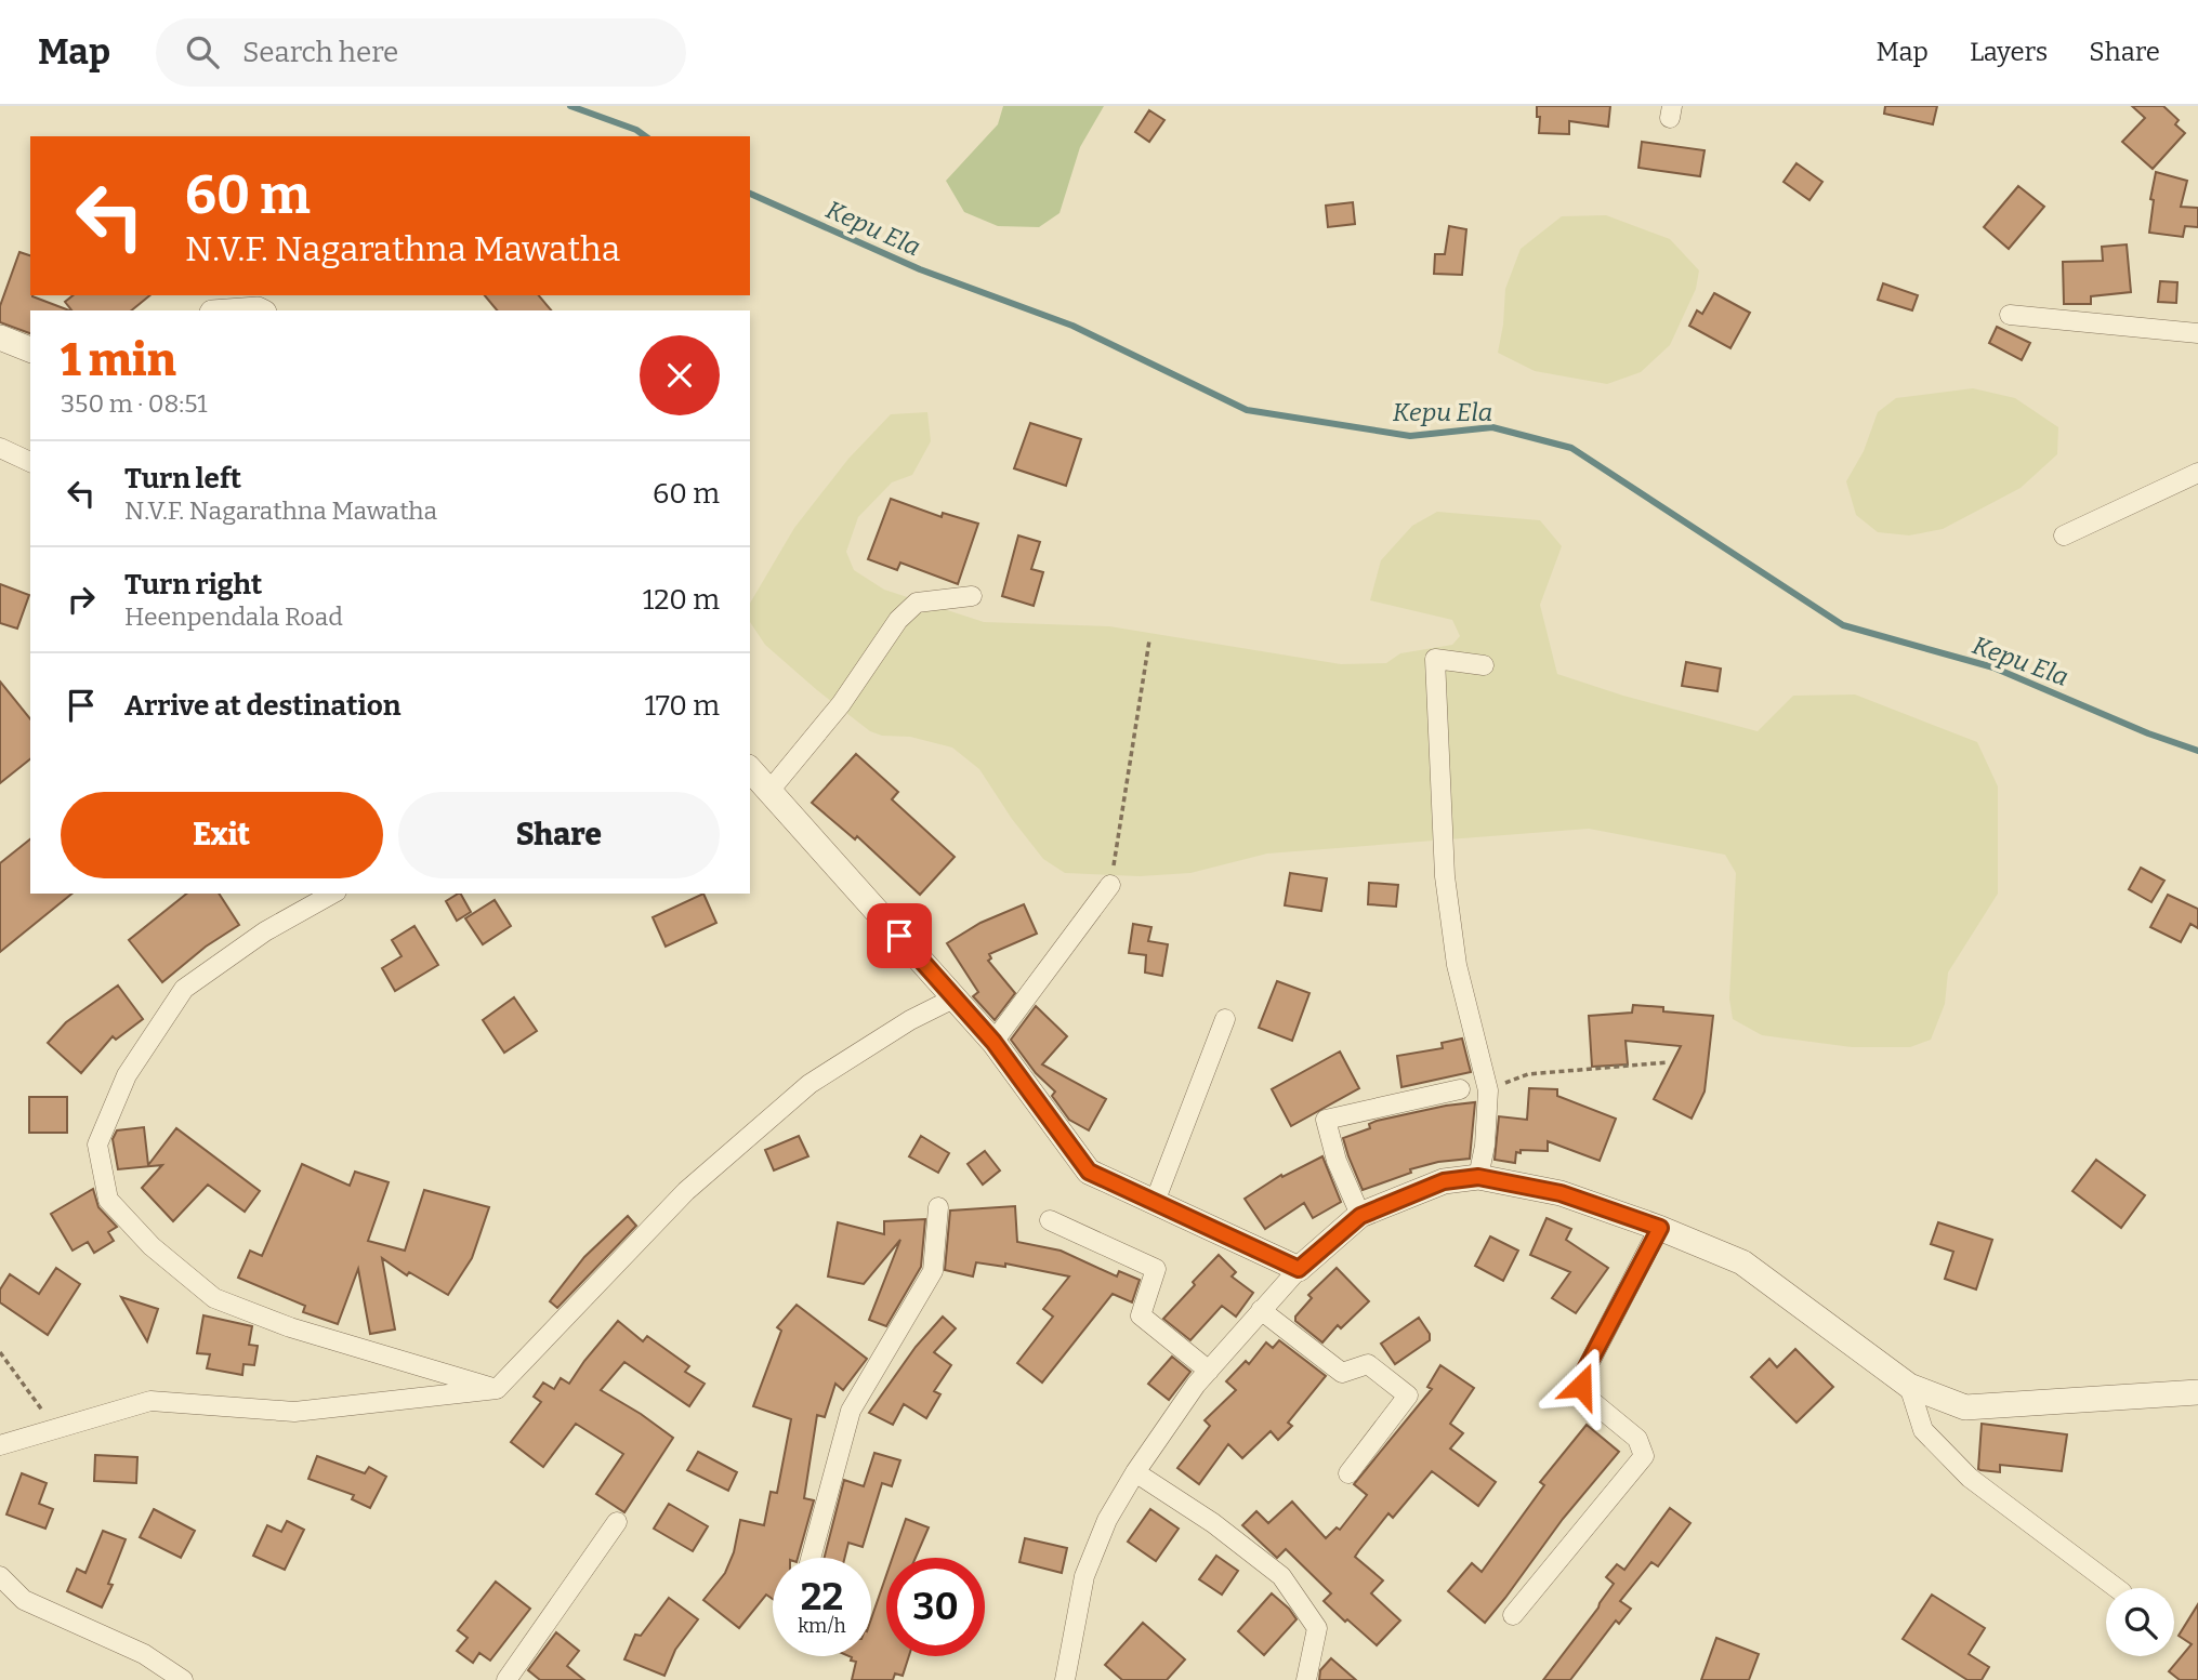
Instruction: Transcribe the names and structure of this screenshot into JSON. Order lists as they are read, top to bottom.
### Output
{
  "water": ["Kepu Ela"],
  "page": {
    "header": "Map",
    "search": "Search here",
    "nav": ["Map", "Layers", "Share"],
    "turn": ["60 m", "N.V.F. Nagarathna Mawatha"],
    "heading": ["1 min", "350 m · 08:51"],
    "list": [
      {
        "name": "Turn left",
        "note": "N.V.F. Nagarathna Mawatha",
        "value": "60 m"
      },
      {
        "name": "Turn right",
        "note": "Heenpendala Road",
        "value": "120 m"
      },
      {
        "name": "Arrive at destination",
        "value": "170 m"
      }
    ],
    "buttons": ["Exit", "Share"],
    "speed": "22 km/h",
    "limit": "30"
  }
}
